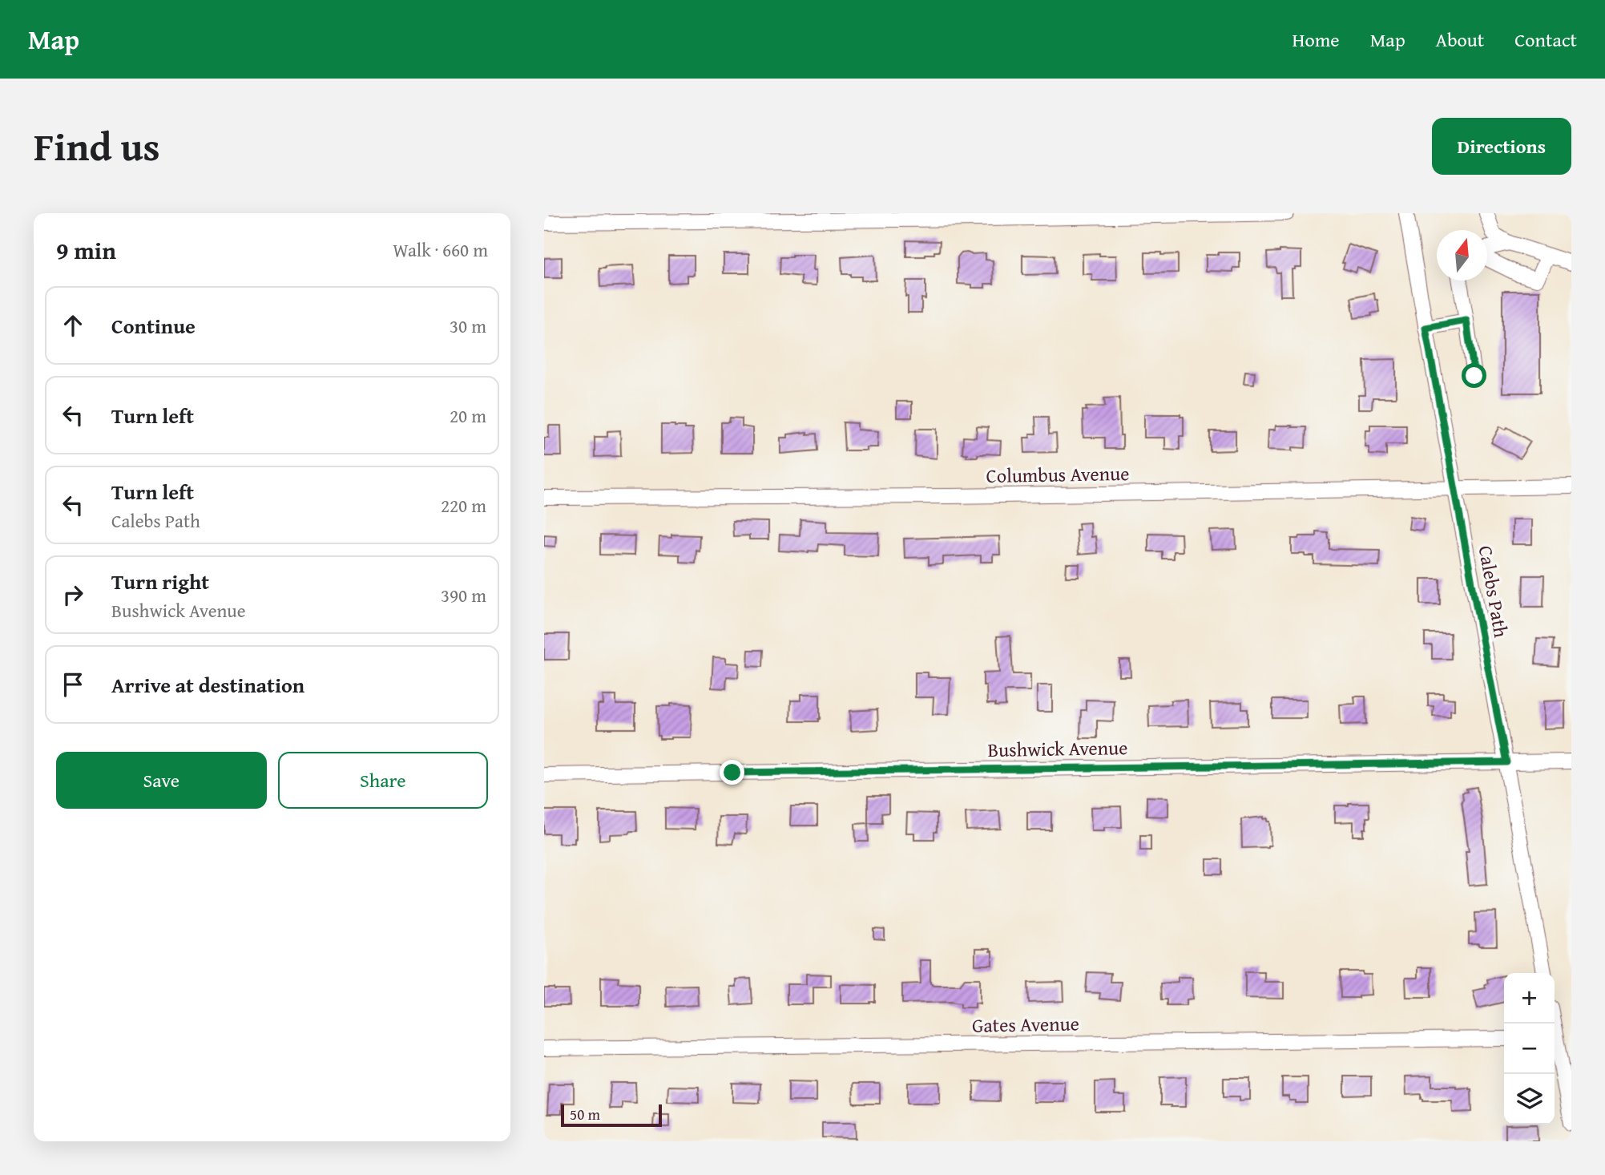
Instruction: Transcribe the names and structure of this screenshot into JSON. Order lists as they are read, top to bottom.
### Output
{
  "streets": {
    "street": [
      "Columbus Avenue",
      "Calebs Path",
      "Bushwick Avenue",
      "Gates Avenue"
    ]
  },
  "crossings": [
    ["Columbus Avenue", "Calebs Path"],
    ["Calebs Path", "Bushwick Avenue"]
  ],
  "scale_bar": "50 m",
  "north": "top",
  "page": {
    "header": "Map",
    "nav": [
      "Home",
      "Map",
      "About",
      "Contact"
    ],
    "title": "Find us",
    "buttons": [
      "Directions",
      ["Save", "Share"]
    ],
    "heading": ["9 min", "Walk · 660 m"],
    "list": [
      ["Continue", "30 m"],
      ["Turn left", "20 m"],
      ["Turn left", "Calebs Path", "220 m"],
      ["Turn right", "Bushwick Avenue", "390 m"],
      "Arrive at destination"
    ],
    "map_buttons": ["+", "−"],
    "scale": "50 m"
  }
}
